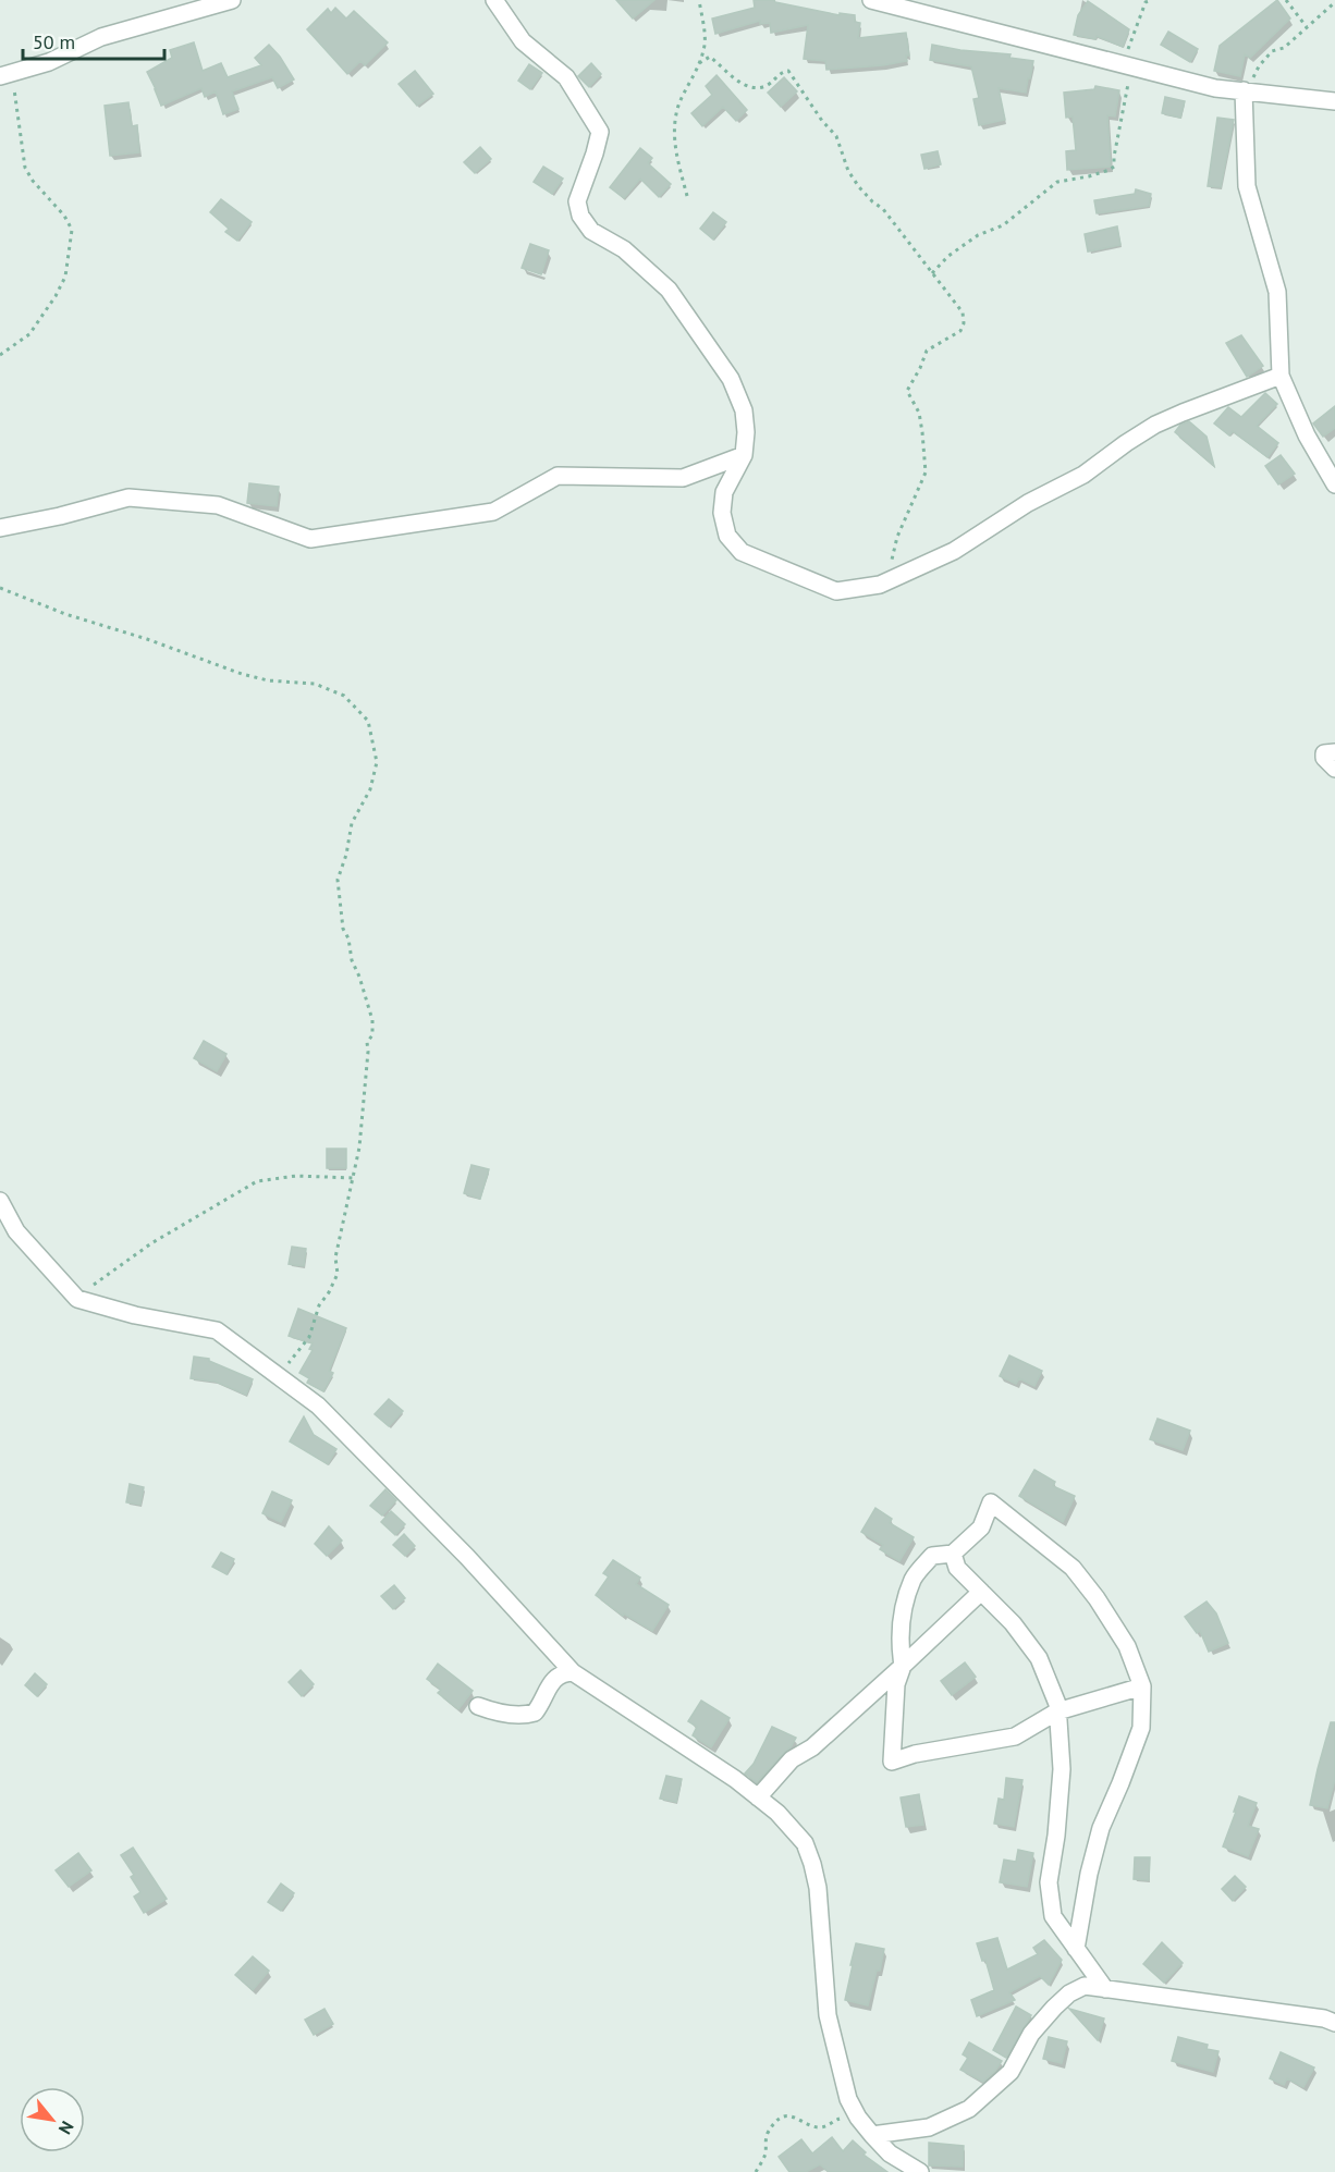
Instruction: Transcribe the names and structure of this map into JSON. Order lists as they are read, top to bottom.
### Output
{
  "scale_bar": "50 m",
  "north": "bottom right"
}
